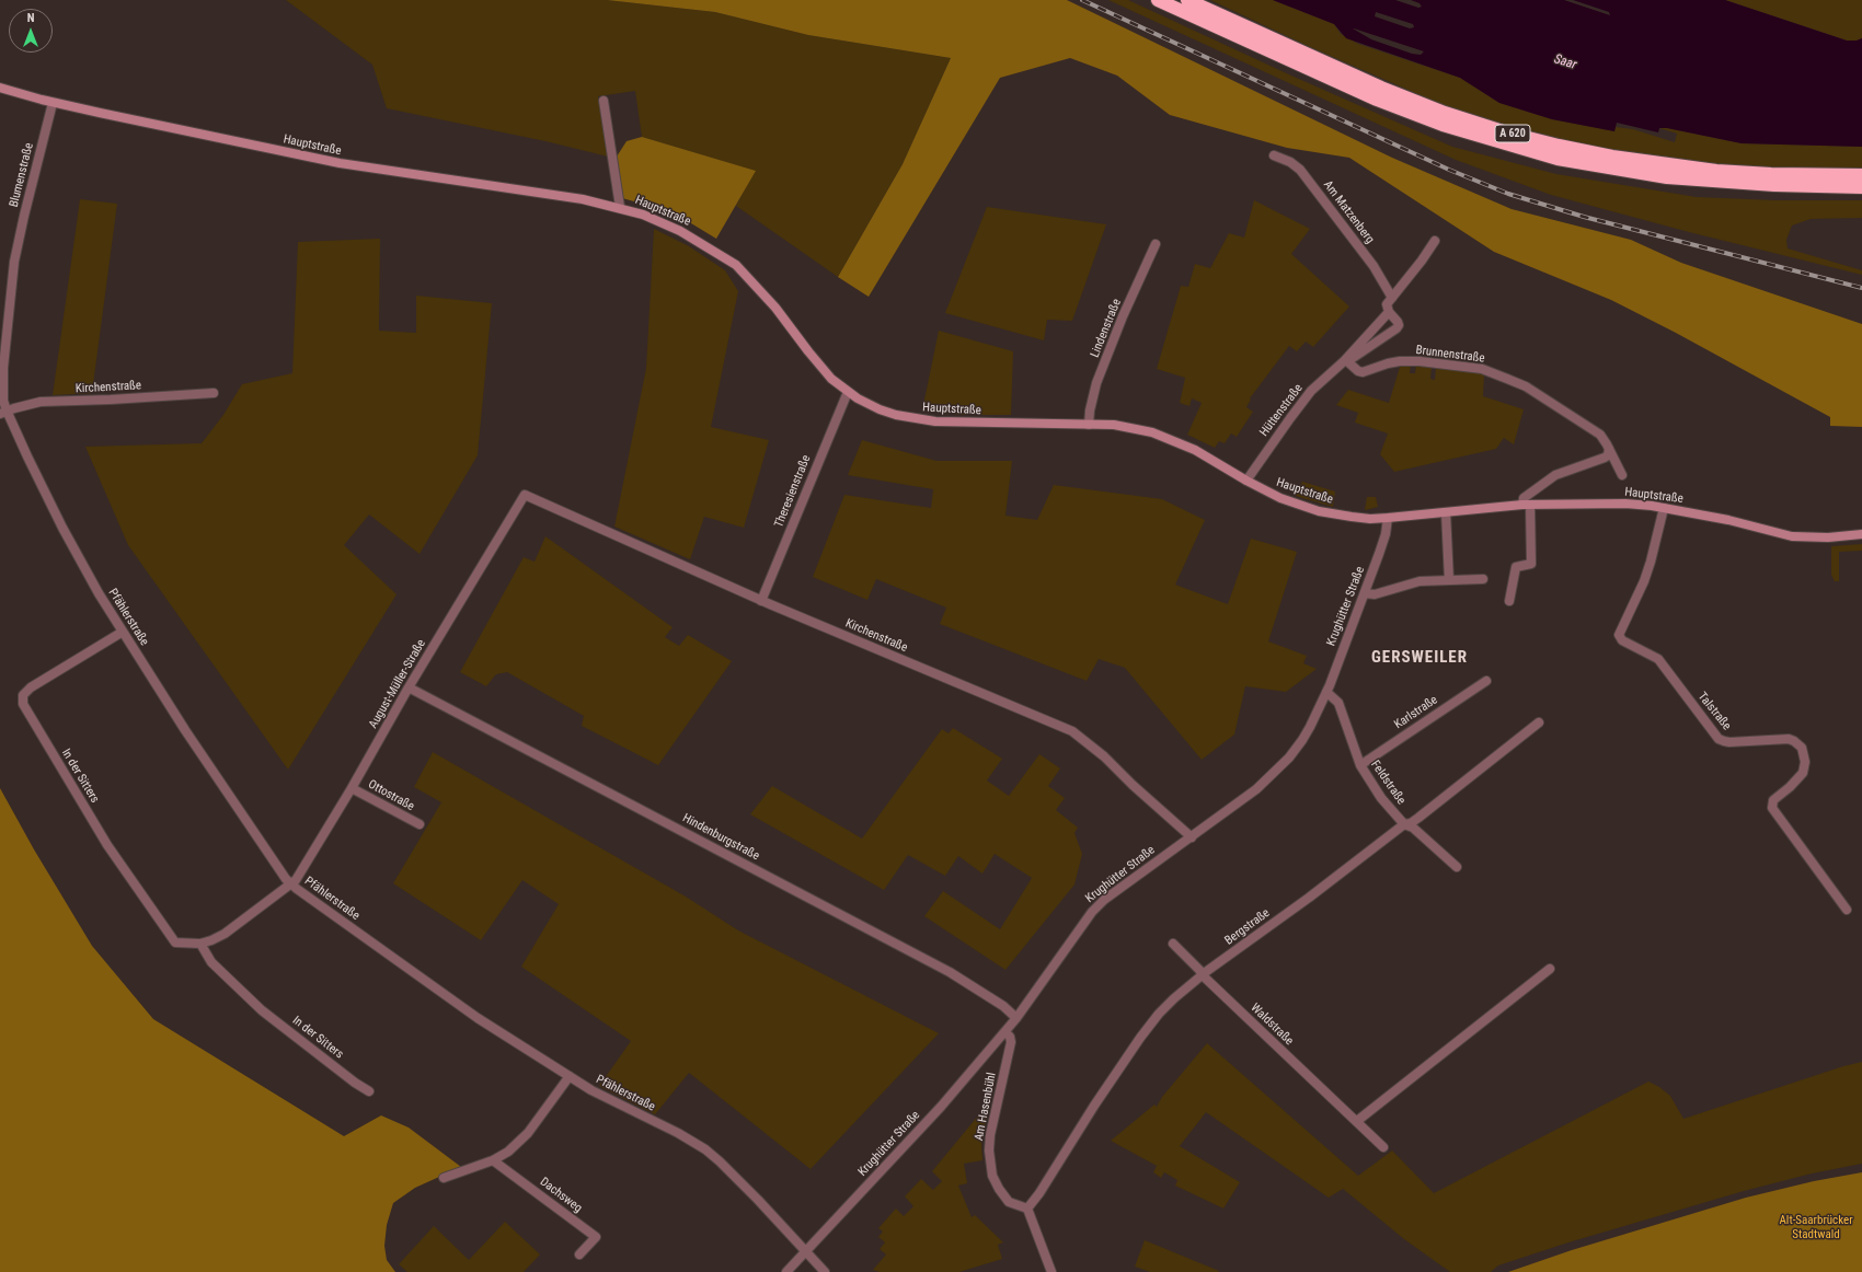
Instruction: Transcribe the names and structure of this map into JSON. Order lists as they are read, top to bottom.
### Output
{
  "streets": {
    "highway": ["A 620"],
    "main road": ["Hauptstraße"],
    "street": [
      "Blumenstraße",
      "Am Matzenberg",
      "Lindenstraße",
      "Brunnenstraße",
      "Kirchenstraße",
      "Hüttenstraße",
      "Theresienstraße",
      "Krughütter Straße",
      "Pfählerstraße",
      "August-Müller-Straße",
      "Talstraße",
      "Karlstraße",
      "In der Sitters",
      "Feldstraße",
      "Ottostraße",
      "Hindenburgstraße",
      "Bergstraße",
      "Waldstraße",
      "Am Hasenbühl",
      "Dachsweg"
    ]
  },
  "crossings": [
    ["Hauptstraße", "Blumenstraße"],
    ["Hauptstraße", "Lindenstraße"],
    ["Hauptstraße", "Hüttenstraße"],
    ["Hauptstraße", "Theresienstraße"],
    ["Hauptstraße", "Krughütter Straße"],
    ["Hauptstraße", "Talstraße"],
    ["Blumenstraße", "Kirchenstraße"],
    ["Blumenstraße", "Pfählerstraße"],
    ["Am Matzenberg", "Hüttenstraße"],
    ["Brunnenstraße", "Hüttenstraße"],
    ["Kirchenstraße", "Theresienstraße"],
    ["Kirchenstraße", "Krughütter Straße"],
    ["Kirchenstraße", "Pfählerstraße"],
    ["Kirchenstraße", "August-Müller-Straße"],
    ["Krughütter Straße", "Pfählerstraße"],
    ["Krughütter Straße", "Feldstraße"],
    ["Krughütter Straße", "Hindenburgstraße"],
    ["Krughütter Straße", "Am Hasenbühl"],
    ["Pfählerstraße", "August-Müller-Straße"],
    ["Pfählerstraße", "In der Sitters"],
    ["August-Müller-Straße", "In der Sitters"],
    ["August-Müller-Straße", "Ottostraße"],
    ["August-Müller-Straße", "Hindenburgstraße"],
    ["Karlstraße", "Feldstraße"],
    ["Feldstraße", "Bergstraße"],
    ["Bergstraße", "Waldstraße"],
    ["Bergstraße", "Am Hasenbühl"]
  ],
  "districts": ["GERSWEILER"],
  "water": ["Saar"],
  "parks": ["Alt-Saarbrücker Stadtwald"],
  "north": "top"
}
